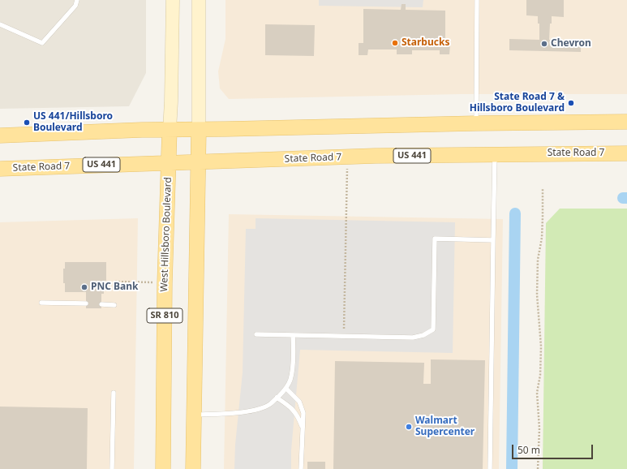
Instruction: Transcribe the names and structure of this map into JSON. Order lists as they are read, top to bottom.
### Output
{
  "streets": {
    "main road": [
      "State Road 7",
      "US 441",
      "West Hillsboro Boulevard",
      "SR 810"
    ]
  },
  "crossings": [
    ["State Road 7", "West Hillsboro Boulevard"],
    ["State Road 7", "SR 810"]
  ],
  "places": [
    "Starbucks",
    "Chevron",
    "State Road 7 & Hillsboro Boulevard",
    "US 441/Hillsboro Boulevard",
    "PNC Bank",
    "Walmart Supercenter"
  ],
  "scale_bar": "50 m"
}
